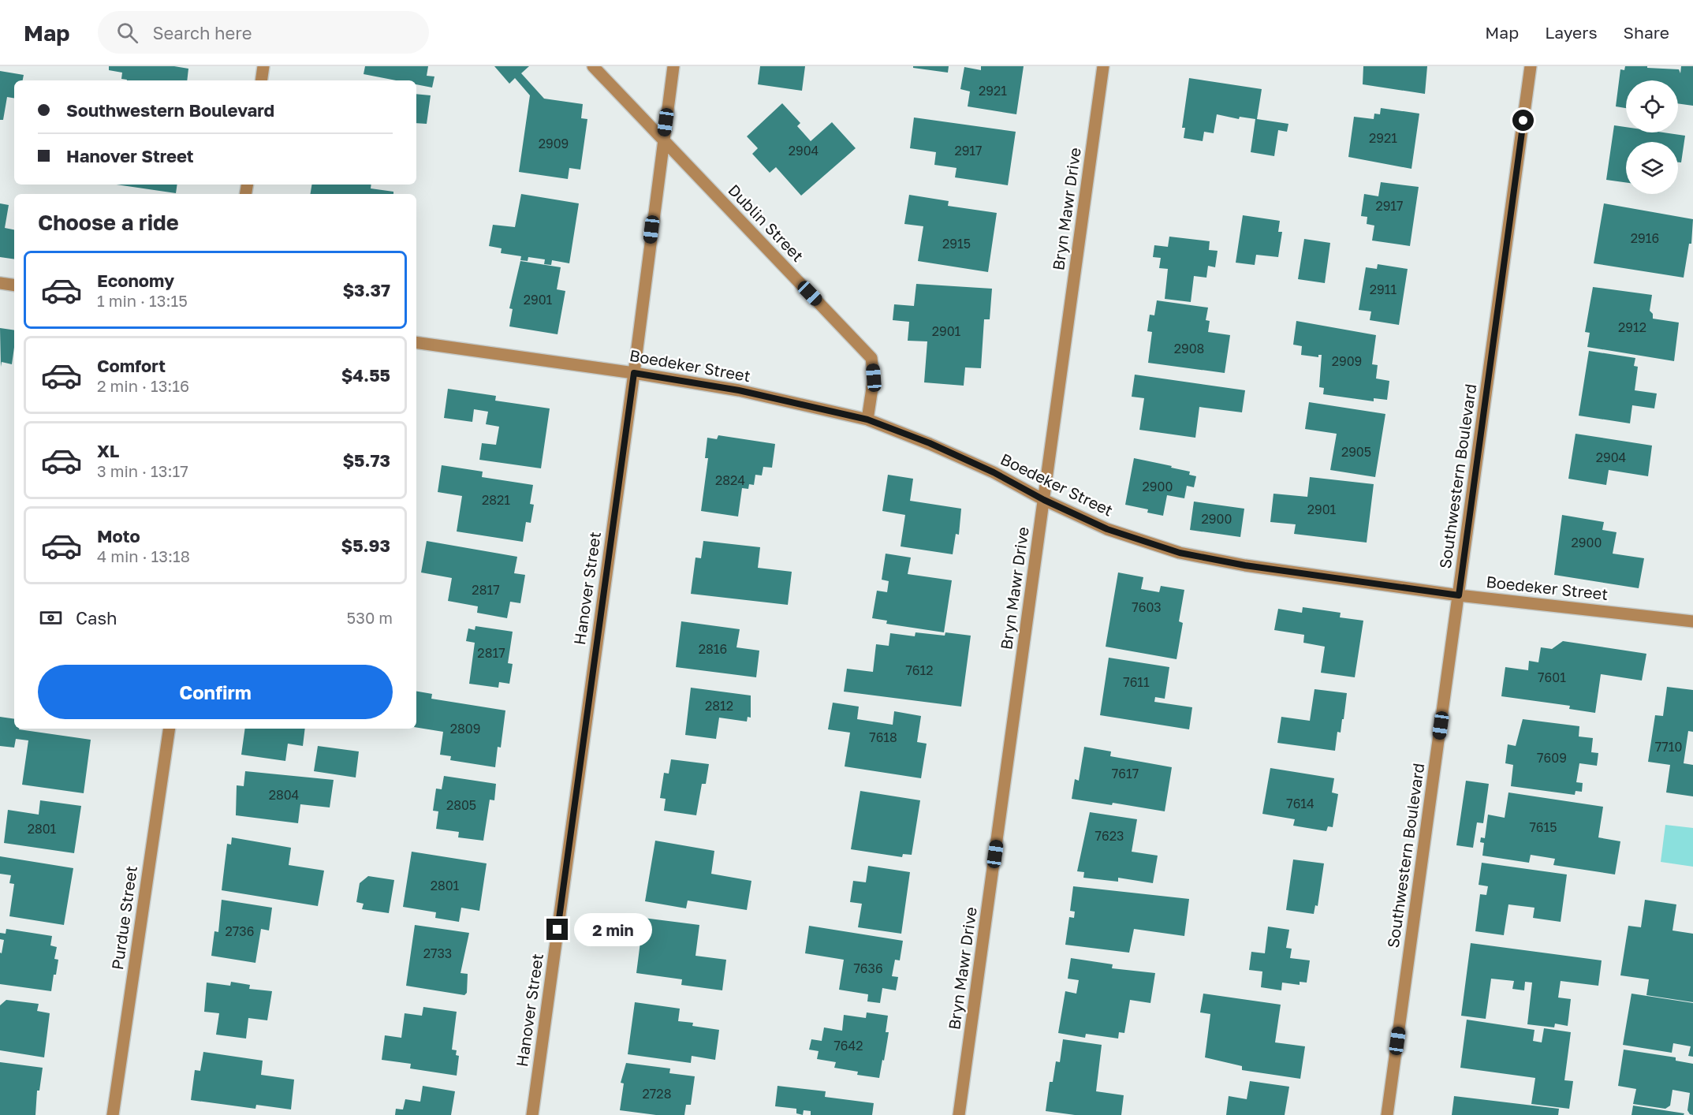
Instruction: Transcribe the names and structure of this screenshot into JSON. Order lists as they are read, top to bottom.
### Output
{
  "streets": {
    "street": [
      "Bryn Mawr Drive",
      "Dublin Street",
      "Boedeker Street",
      "Southwestern Boulevard",
      "Hanover Street",
      "Purdue Street"
    ]
  },
  "crossings": [
    ["Bryn Mawr Drive", "Boedeker Street"],
    ["Dublin Street", "Boedeker Street"],
    ["Dublin Street", "Hanover Street"],
    ["Boedeker Street", "Southwestern Boulevard"],
    ["Boedeker Street", "Hanover Street"]
  ],
  "house_numbers": [
    "2921",
    "2921",
    "2909",
    "2904",
    "2917",
    "2917",
    "2916",
    "2915",
    "2911",
    "2901",
    "2912",
    "2901",
    "2908",
    "2909",
    "2905",
    "2904",
    "2824",
    "2900",
    "2821",
    "2901",
    "2900",
    "2900",
    "2817",
    "7603",
    "2816",
    "2817",
    "7612",
    "7601",
    "7611",
    "2812",
    "2809",
    "7618",
    "7710",
    "7609",
    "7617",
    "2804",
    "7614",
    "2805",
    "7615",
    "2801",
    "7623",
    "2801",
    "2736",
    "2733",
    "7636",
    "7642",
    "2728"
  ],
  "page": {
    "header": "Map",
    "search": "Search here",
    "nav": ["Map", "Layers", "Share"],
    "banner": ["Southwestern Boulevard", "Hanover Street"],
    "heading": "Choose a ride",
    "list": [
      {
        "name": "Economy",
        "note": "1 min · 13:15",
        "value": "$3.37"
      },
      {
        "name": "Comfort",
        "note": "2 min · 13:16",
        "value": "$4.55"
      },
      {
        "name": "XL",
        "note": "3 min · 13:17",
        "value": "$5.73"
      },
      {
        "name": "Moto",
        "note": "4 min · 13:18",
        "value": "$5.93"
      }
    ],
    "pay": ["Cash", "530 m"],
    "buttons": "Confirm",
    "bubble": "2 min"
  }
}
